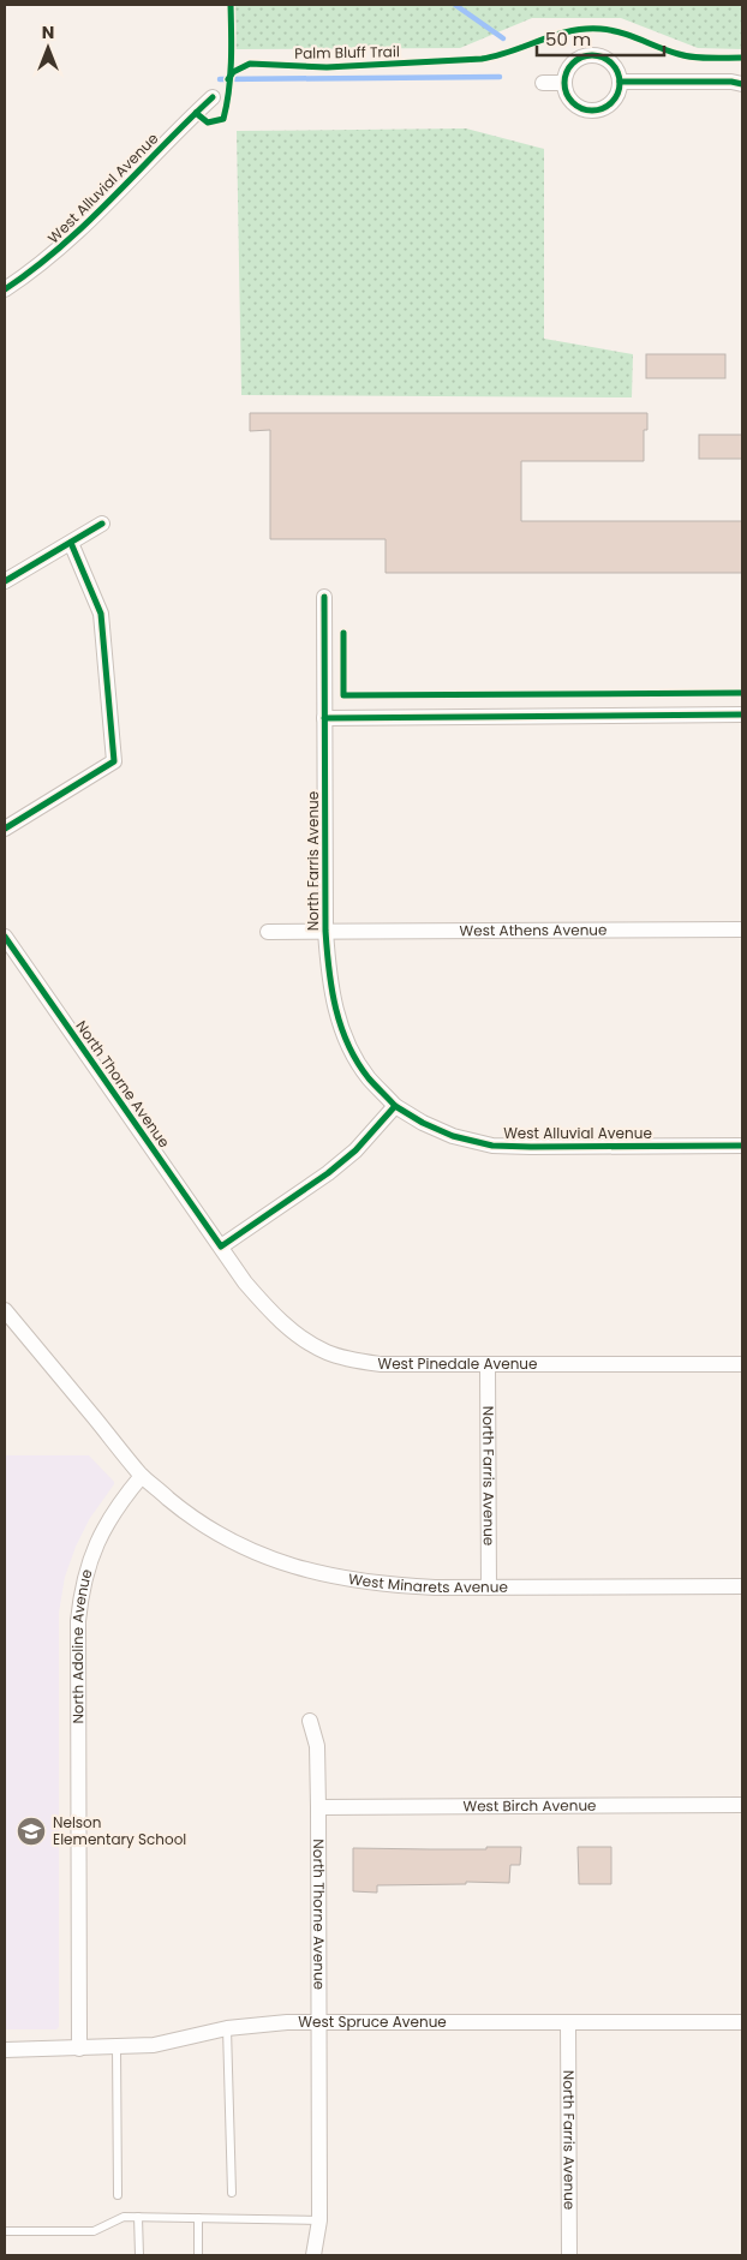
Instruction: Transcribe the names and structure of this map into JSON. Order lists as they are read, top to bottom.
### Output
{
  "streets": {
    "street": [
      "West Alluvial Avenue",
      "North Farris Avenue",
      "West Athens Avenue",
      "North Thorne Avenue",
      "West Pinedale Avenue",
      "West Minarets Avenue",
      "North Adoline Avenue",
      "West Birch Avenue",
      "West Spruce Avenue"
    ],
    "cycle path": ["Palm Bluff Trail"]
  },
  "crossings": [
    ["West Alluvial Avenue", "North Farris Avenue"],
    ["North Farris Avenue", "West Athens Avenue"],
    ["North Farris Avenue", "West Pinedale Avenue"],
    ["North Farris Avenue", "West Minarets Avenue"],
    ["North Farris Avenue", "West Spruce Avenue"],
    ["North Thorne Avenue", "West Pinedale Avenue"],
    ["North Thorne Avenue", "West Birch Avenue"],
    ["North Thorne Avenue", "West Spruce Avenue"],
    ["West Minarets Avenue", "North Adoline Avenue"],
    ["North Adoline Avenue", "West Spruce Avenue"]
  ],
  "places": {
    "school or university": ["Nelson Elementary School"]
  },
  "scale_bar": "50 m",
  "north": "top"
}
